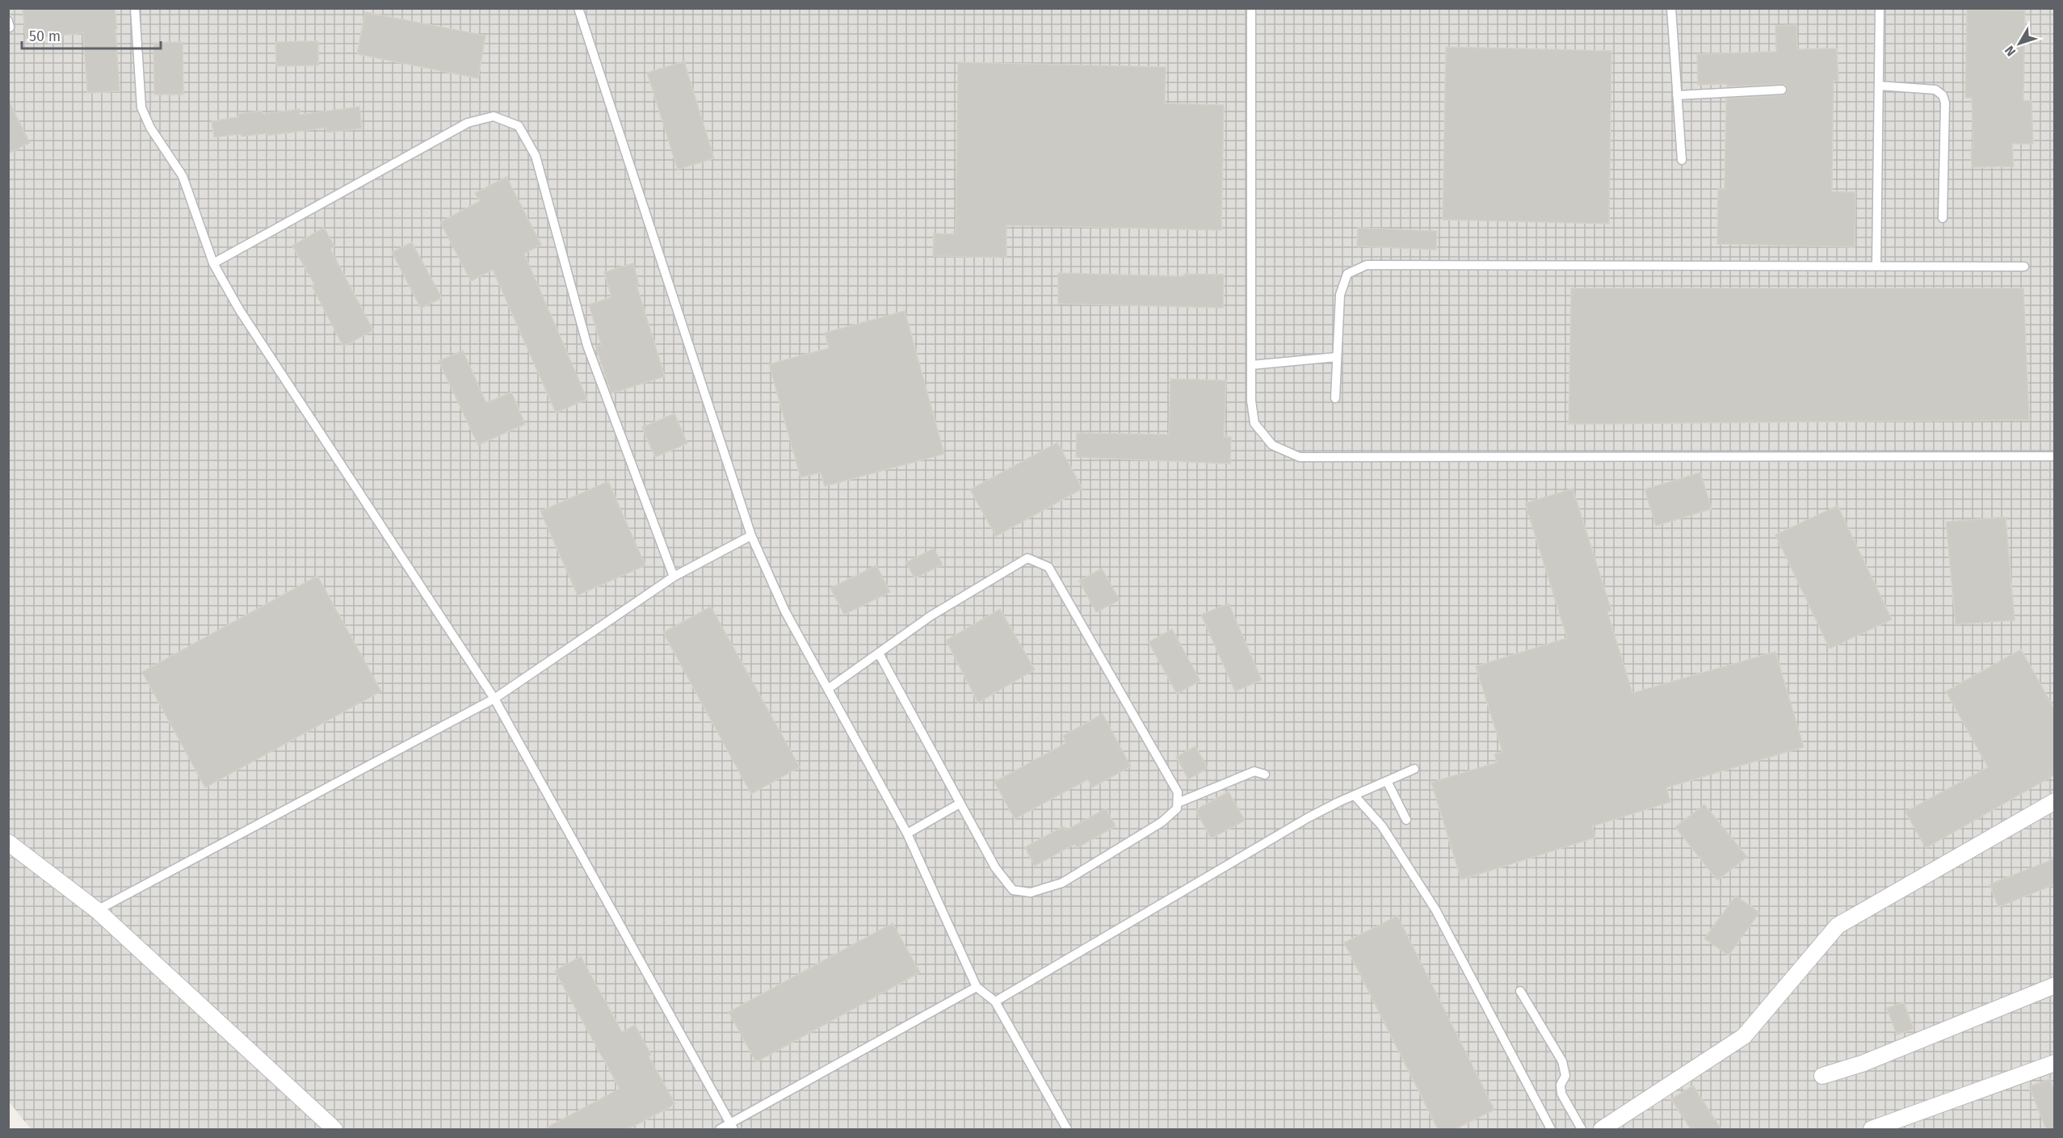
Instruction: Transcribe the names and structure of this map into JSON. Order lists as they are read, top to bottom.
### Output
{
  "scale_bar": "50 m",
  "north": "bottom left"
}
